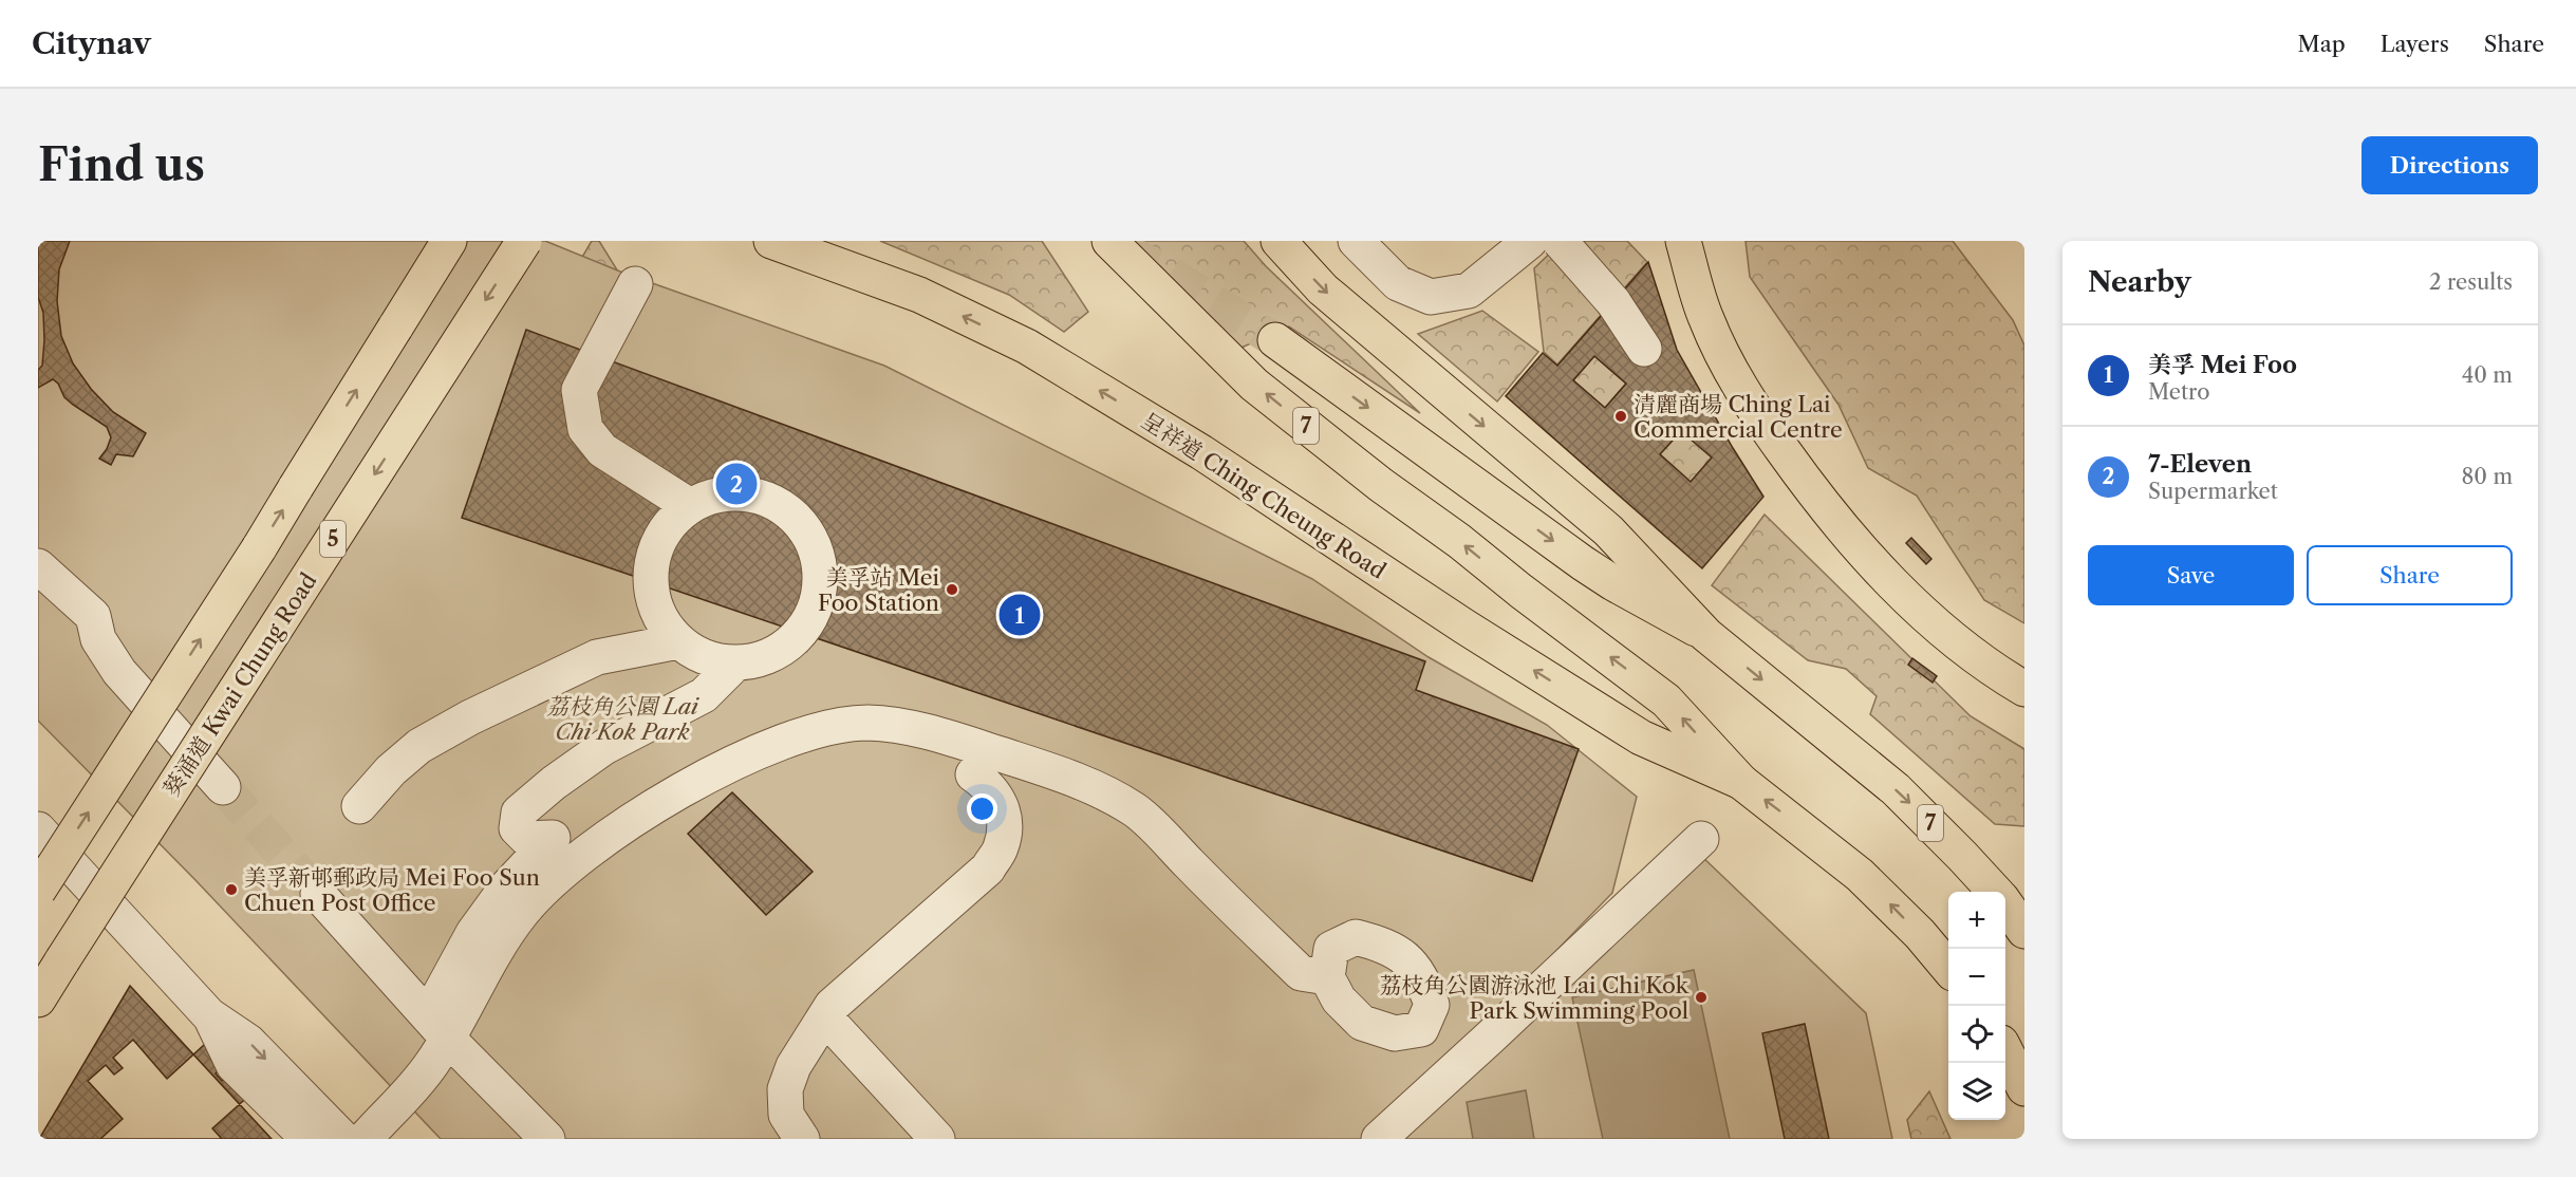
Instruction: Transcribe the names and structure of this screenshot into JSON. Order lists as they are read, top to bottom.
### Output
{
  "streets": {
    "main road": [
      "7",
      "呈祥道 Ching Cheung Road",
      "5",
      "葵涌道 Kwai Chung Road"
    ]
  },
  "parks": ["荔枝角公園 Lai Chi Kok Park"],
  "places": [
    "清麗商場 Ching Lai Commercial Centre",
    "美孚站 Mei Foo Station",
    "美孚新邨郵政局 Mei Foo Sun Chuen Post Office",
    "荔枝角公園游泳池 Lai Chi Kok Park Swimming Pool"
  ],
  "page": {
    "header": "Citynav",
    "nav": ["Map", "Layers", "Share"],
    "buttons": [
      "Directions",
      ["Save", "Share"]
    ],
    "title": "Find us",
    "heading": ["Nearby", "2 results"],
    "list": [
      {
        "mark": "1",
        "name": "美孚 Mei Foo",
        "note": "Metro",
        "value": "40 m"
      },
      {
        "mark": "2",
        "name": "7-Eleven",
        "note": "Supermarket",
        "value": "80 m"
      }
    ],
    "pins": ["2", "1"],
    "map_buttons": ["+", "−"]
  }
}
